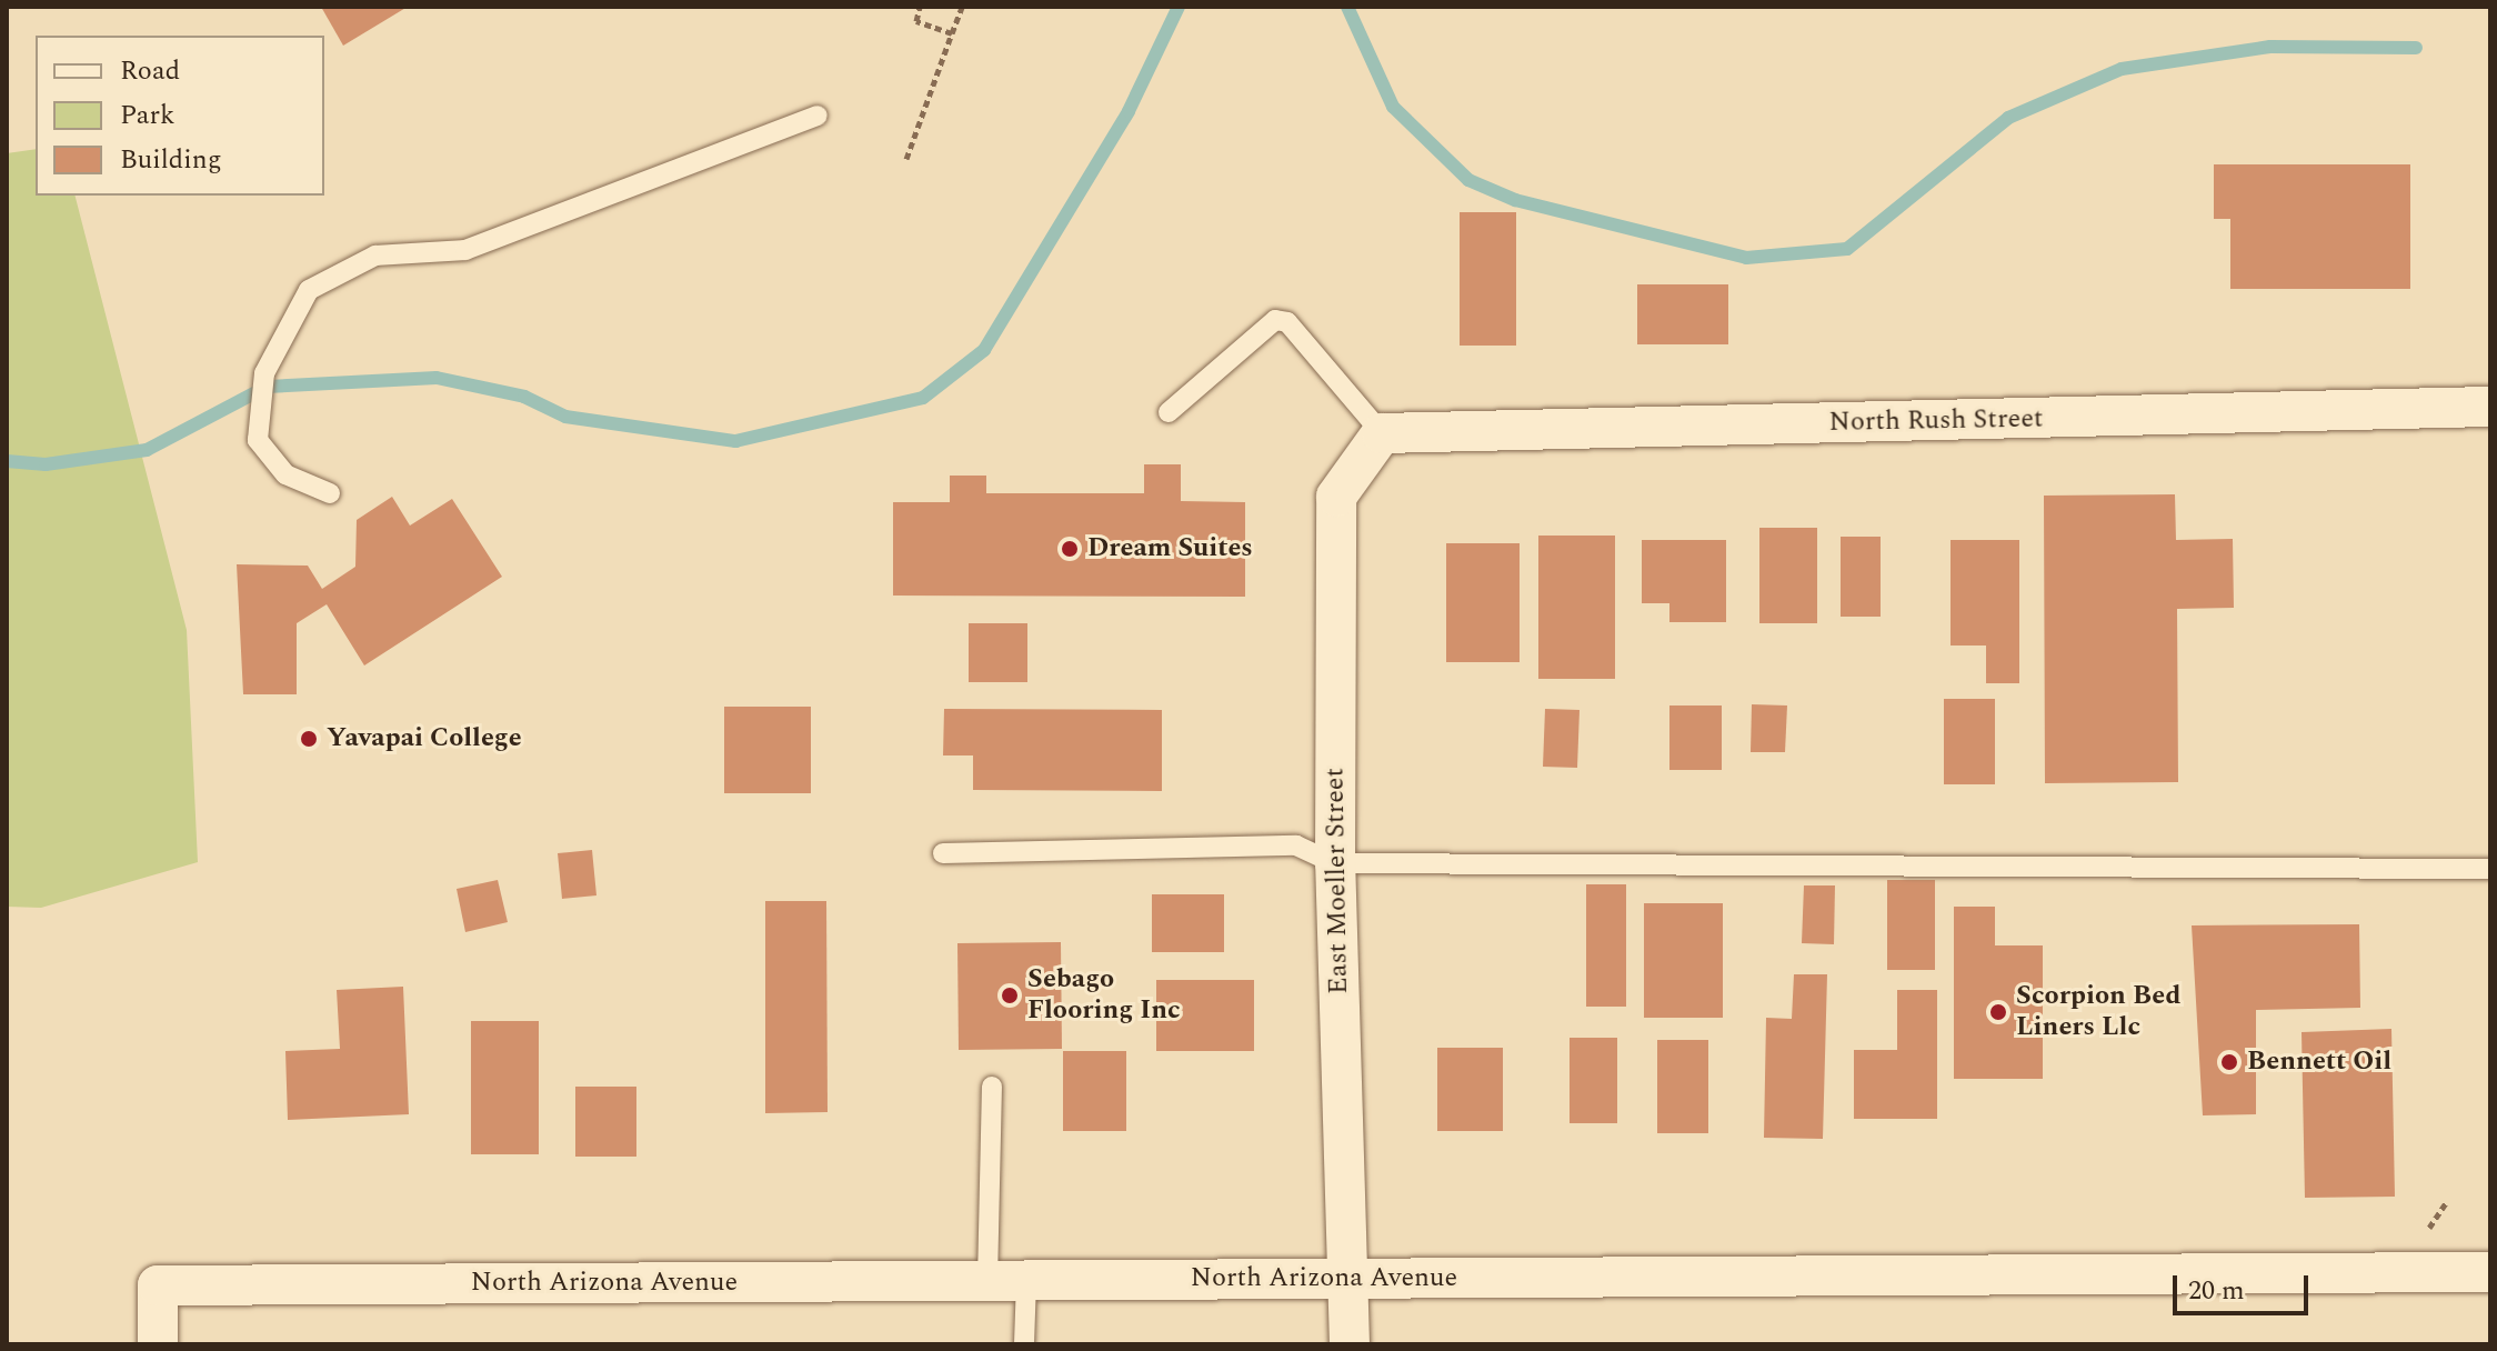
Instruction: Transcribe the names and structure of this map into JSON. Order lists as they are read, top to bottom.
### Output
{
  "streets": {
    "street": ["North Rush Street", "East Moeller Street", "North Arizona Avenue"]
  },
  "crossings": [
    ["North Rush Street", "East Moeller Street"],
    ["East Moeller Street", "North Arizona Avenue"]
  ],
  "places": [
    "Dream Suites",
    "Yavapai College",
    "Sebago Flooring Inc",
    "Scorpion Bed Liners Llc",
    "Bennett Oil"
  ],
  "legend": ["Road", "Park", "Building"],
  "scale_bar": "20 m"
}
